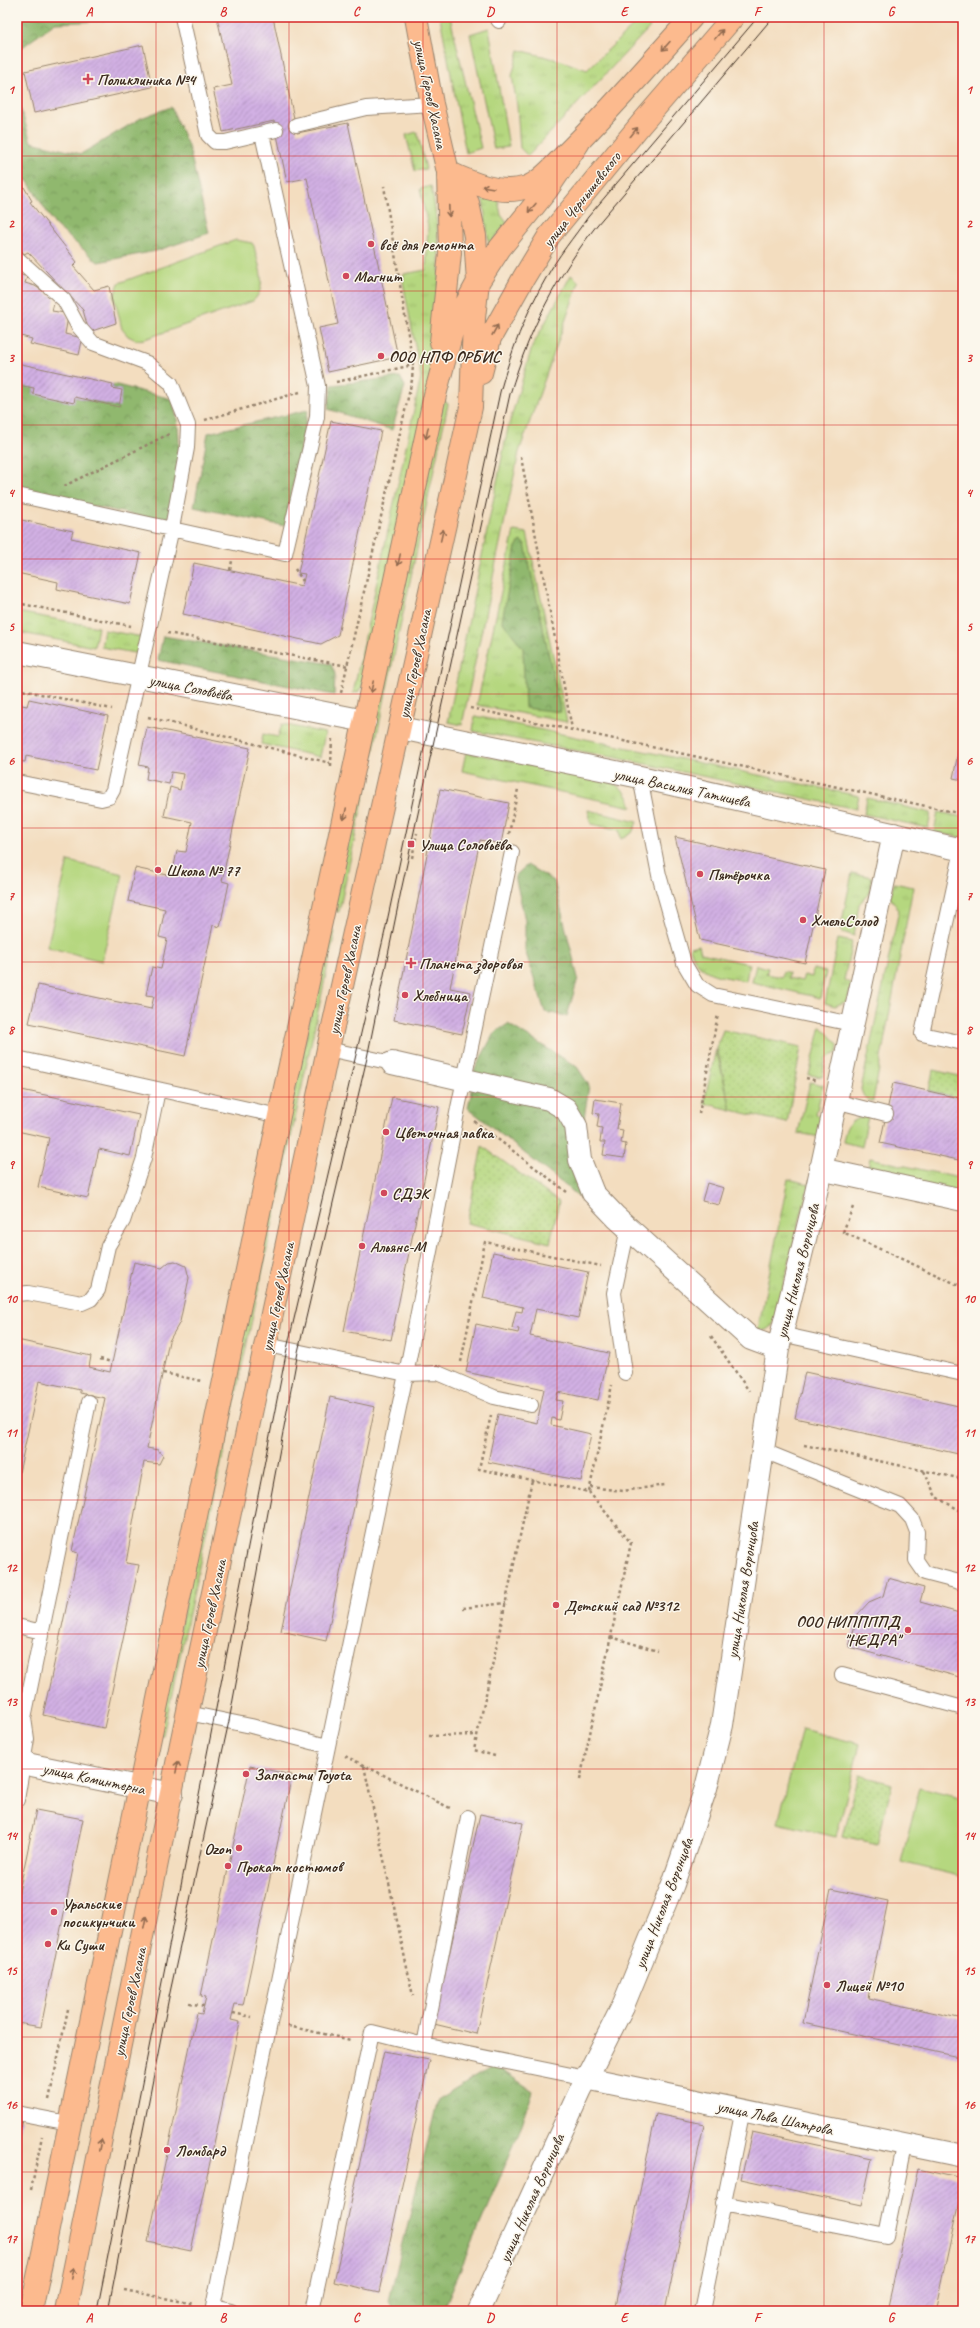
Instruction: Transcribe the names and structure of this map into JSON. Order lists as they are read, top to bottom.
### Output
{
  "streets": {
    "main road": ["улица Героев Хасана", "улица Чернышевского"],
    "street": [
      "улица Соловьёва",
      "улица Василия Татищева",
      "улица Николая Воронцова",
      "улица Коминтерна",
      "улица Льва Шатрова"
    ]
  },
  "crossings": [
    ["улица Героев Хасана", "улица Чернышевского"],
    ["улица Героев Хасана", "улица Соловьёва"],
    ["улица Героев Хасана", "улица Василия Татищева"],
    ["улица Героев Хасана", "улица Коминтерна"],
    ["улица Василия Татищева", "улица Николая Воронцова"],
    ["улица Николая Воронцова", "улица Льва Шатрова"]
  ],
  "places": {
    "health": ["Поликлиника №4", "Планета здоровья"],
    "other": [
      "всё для ремонта",
      "Магнит",
      "ООО НПФ ОРБИС",
      "Школа № 77",
      "Пятёрочка",
      "ХмельСолод",
      "Хлебница",
      "Цветочная лавка",
      "СДЭК",
      "Альянс-М",
      "Детский сад №312",
      "ООО НИППППД \"НЕДРА\"",
      "Запчасти Toyota",
      "Ozon",
      "Прокат костюмов",
      "Уральские посикунчики",
      "Ки Суши",
      "Лицей №10",
      "Ломбард"
    ],
    "transit": ["Улица Соловьёва"]
  },
  "grid": {
    "columns": [
      "A",
      "B",
      "C",
      "D",
      "E",
      "F",
      "G"
    ],
    "rows": [
      "1",
      "2",
      "3",
      "4",
      "5",
      "6",
      "7",
      "8",
      "9",
      "10",
      "11",
      "12",
      "13",
      "14",
      "15",
      "16",
      "17"
    ]
  }
}
